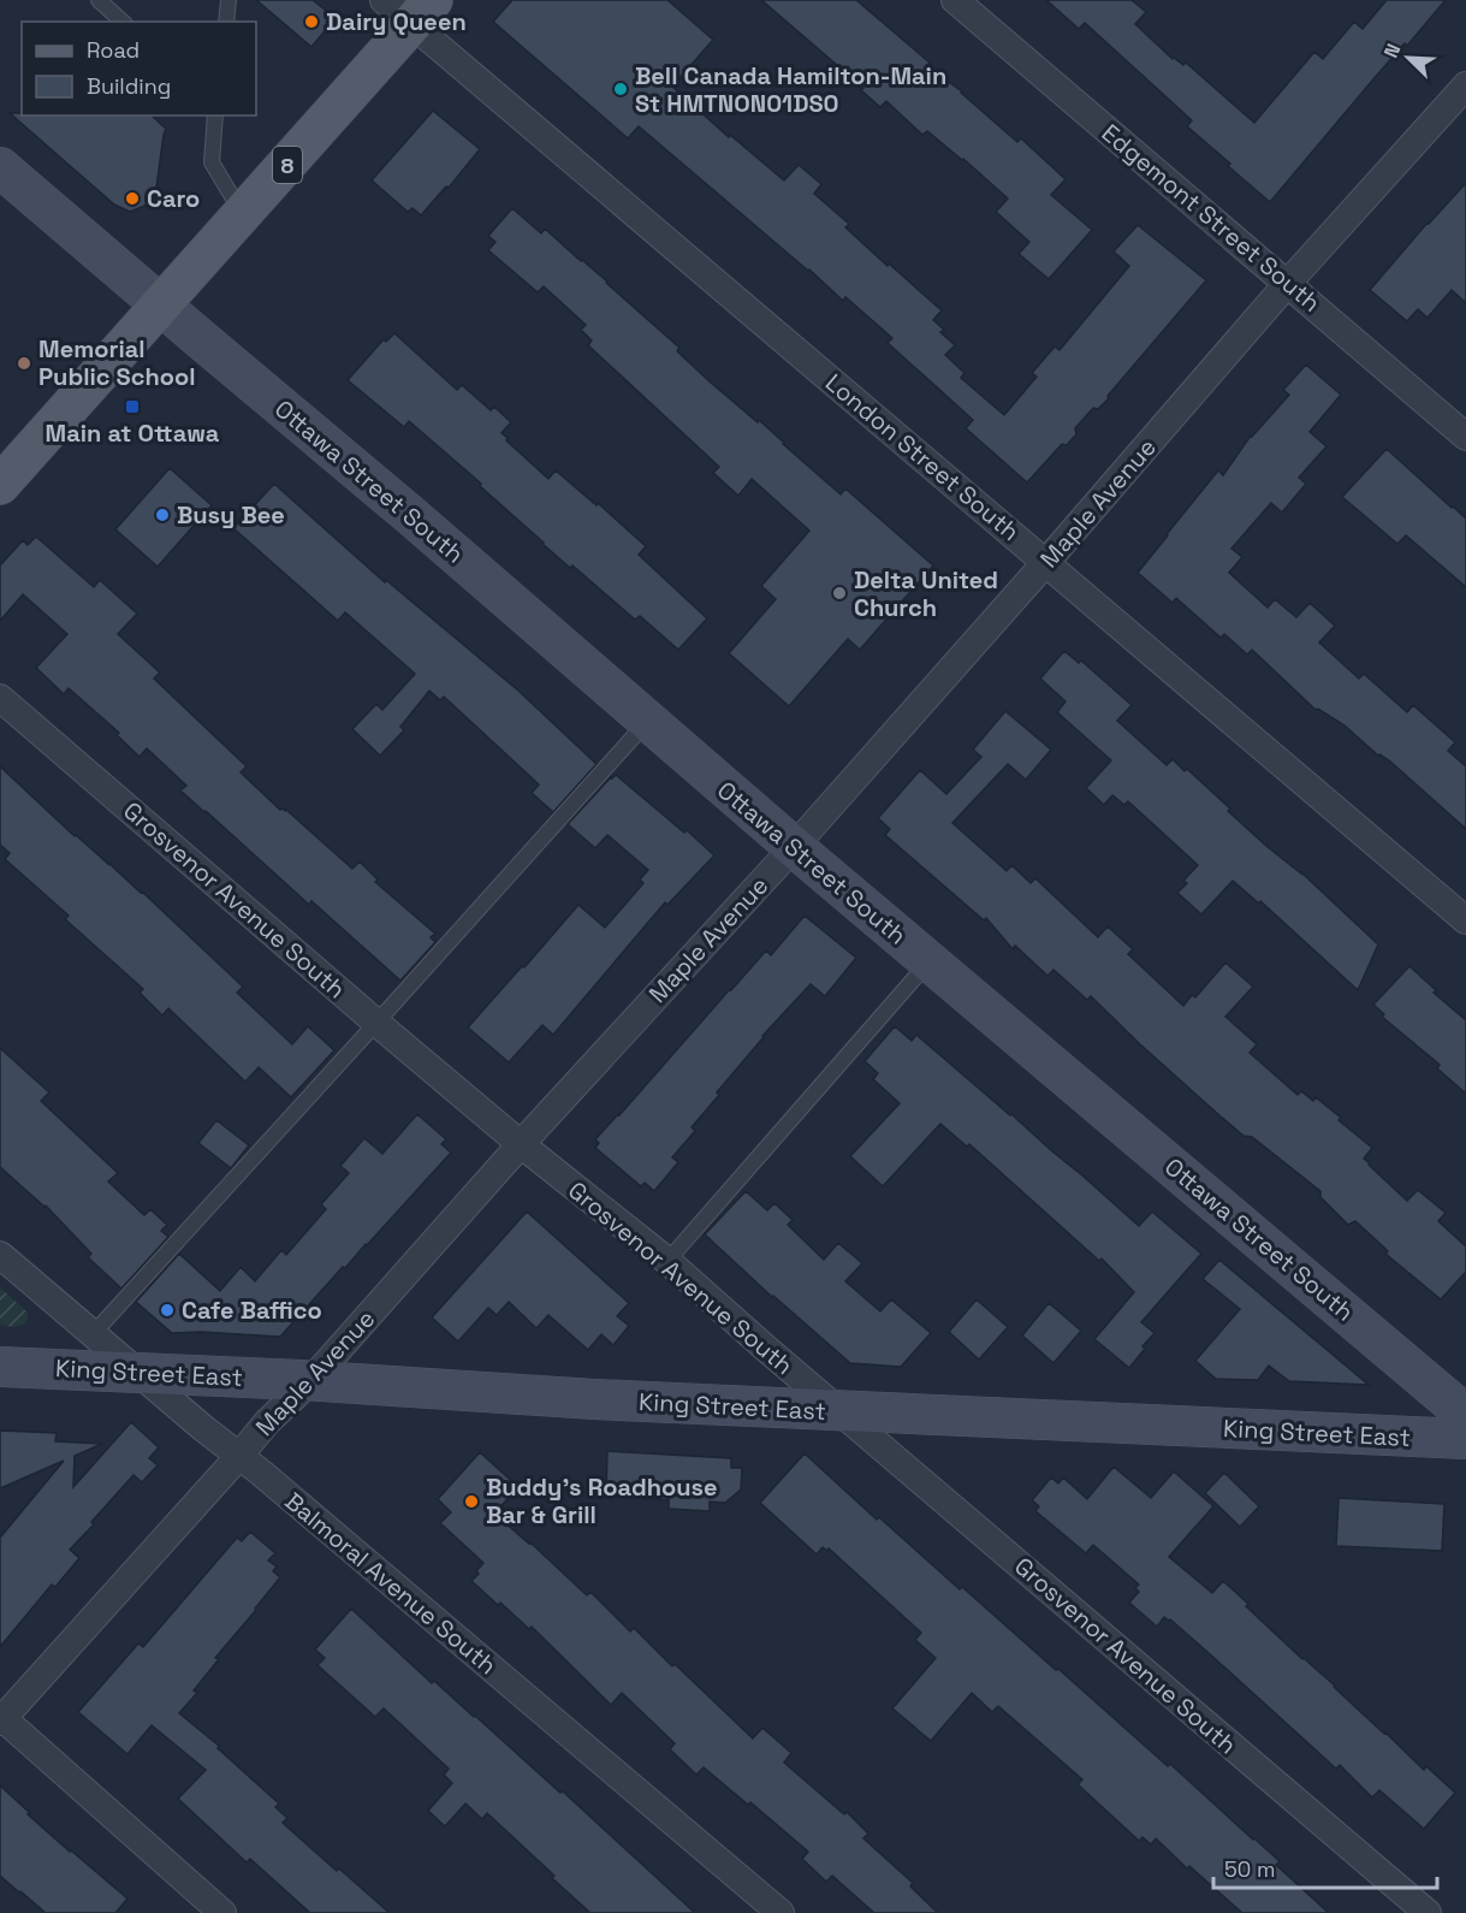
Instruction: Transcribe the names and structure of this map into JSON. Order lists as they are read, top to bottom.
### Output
{
  "streets": {
    "main road": ["8", "Ottawa Street South", "King Street East"],
    "street": [
      "Edgemont Street South",
      "London Street South",
      "Maple Avenue",
      "Grosvenor Avenue South",
      "Balmoral Avenue South"
    ]
  },
  "crossings": [
    ["8", "London Street South"],
    ["8", "Ottawa Street South"],
    ["Edgemont Street South", "Maple Avenue"],
    ["London Street South", "Maple Avenue"],
    ["Ottawa Street South", "Maple Avenue"],
    ["Maple Avenue", "Grosvenor Avenue South"],
    ["Maple Avenue", "King Street East"],
    ["Maple Avenue", "Balmoral Avenue South"],
    ["Grosvenor Avenue South", "King Street East"],
    ["King Street East", "Balmoral Avenue South"]
  ],
  "places": {
    "other": [
      "Dairy Queen",
      "Bell Canada Hamilton-Main St HMTNON01DS0",
      "Caro",
      "Memorial Public School",
      "Busy Bee",
      "Delta United Church",
      "Cafe Baffico",
      "Buddy's Roadhouse Bar & Grill"
    ],
    "transit": ["Main at Ottawa"]
  },
  "legend": ["Road", "Building"],
  "scale_bar": "50 m",
  "north": "top left"
}
